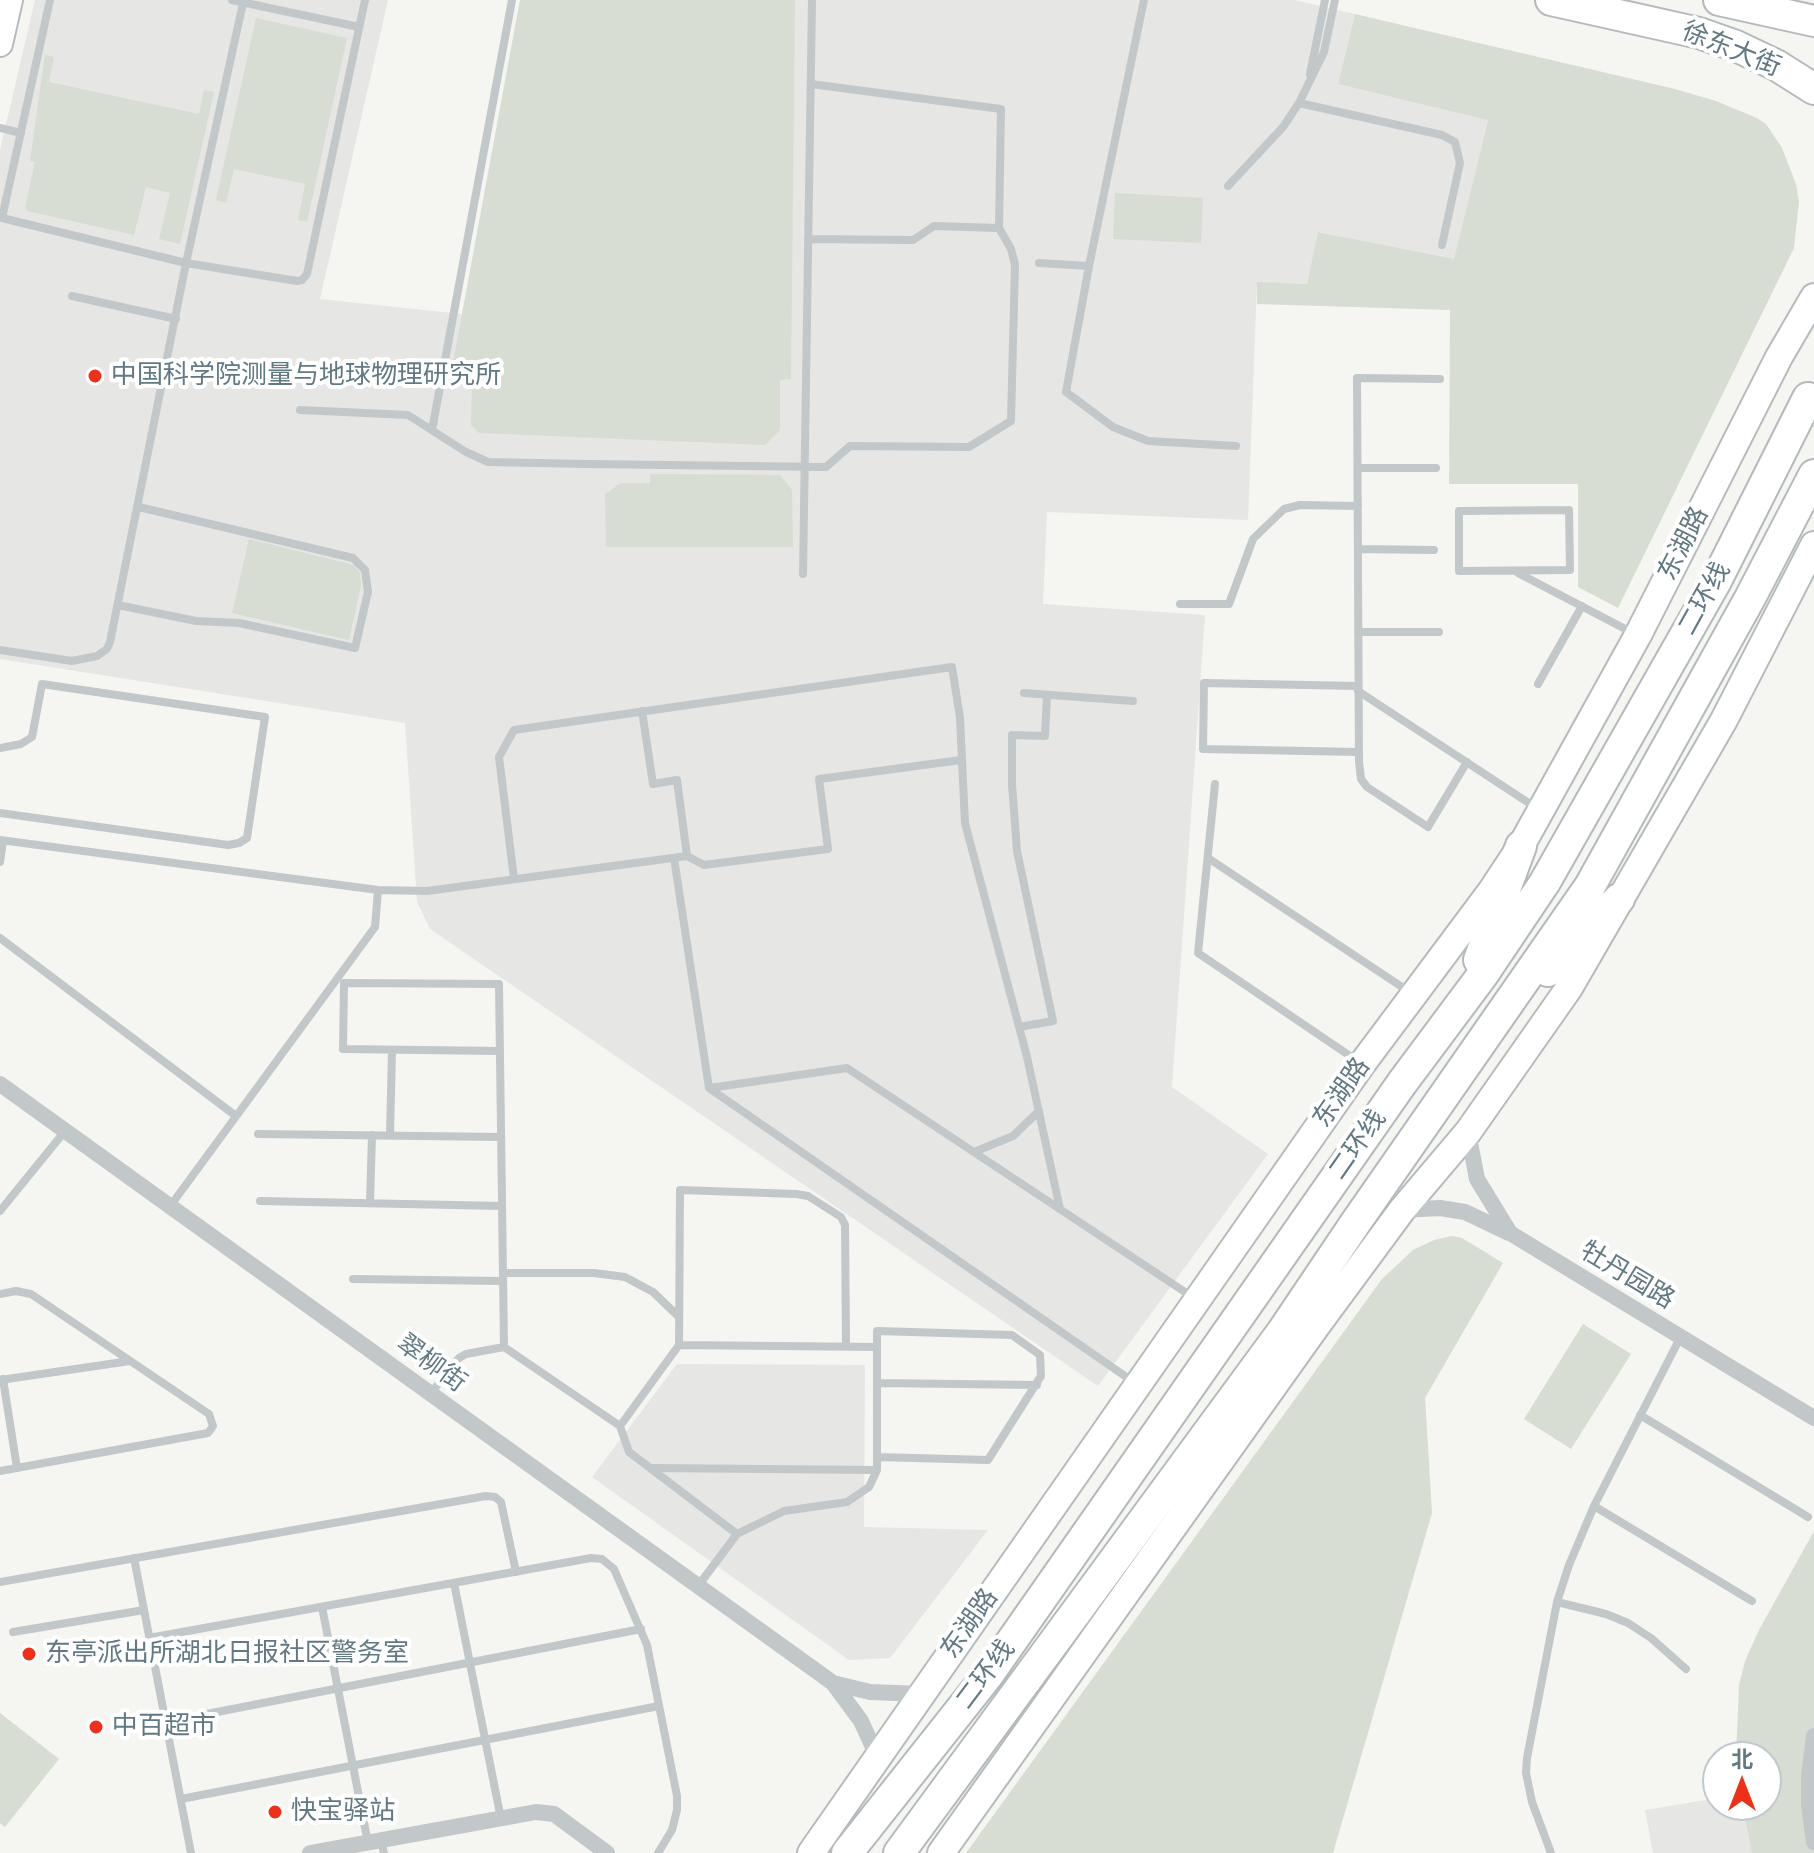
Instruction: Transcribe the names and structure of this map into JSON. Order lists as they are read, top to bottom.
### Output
{
  "streets": {
    "highway": ["徐东大街", "二环线"],
    "main road": ["东湖路"],
    "street": ["牡丹园路", "翠柳街"]
  },
  "places": [
    "中国科学院测量与地球物理研究所",
    "东亭派出所湖北日报社区警务室",
    "中百超市",
    "快宝驿站"
  ],
  "north": "top"
}
